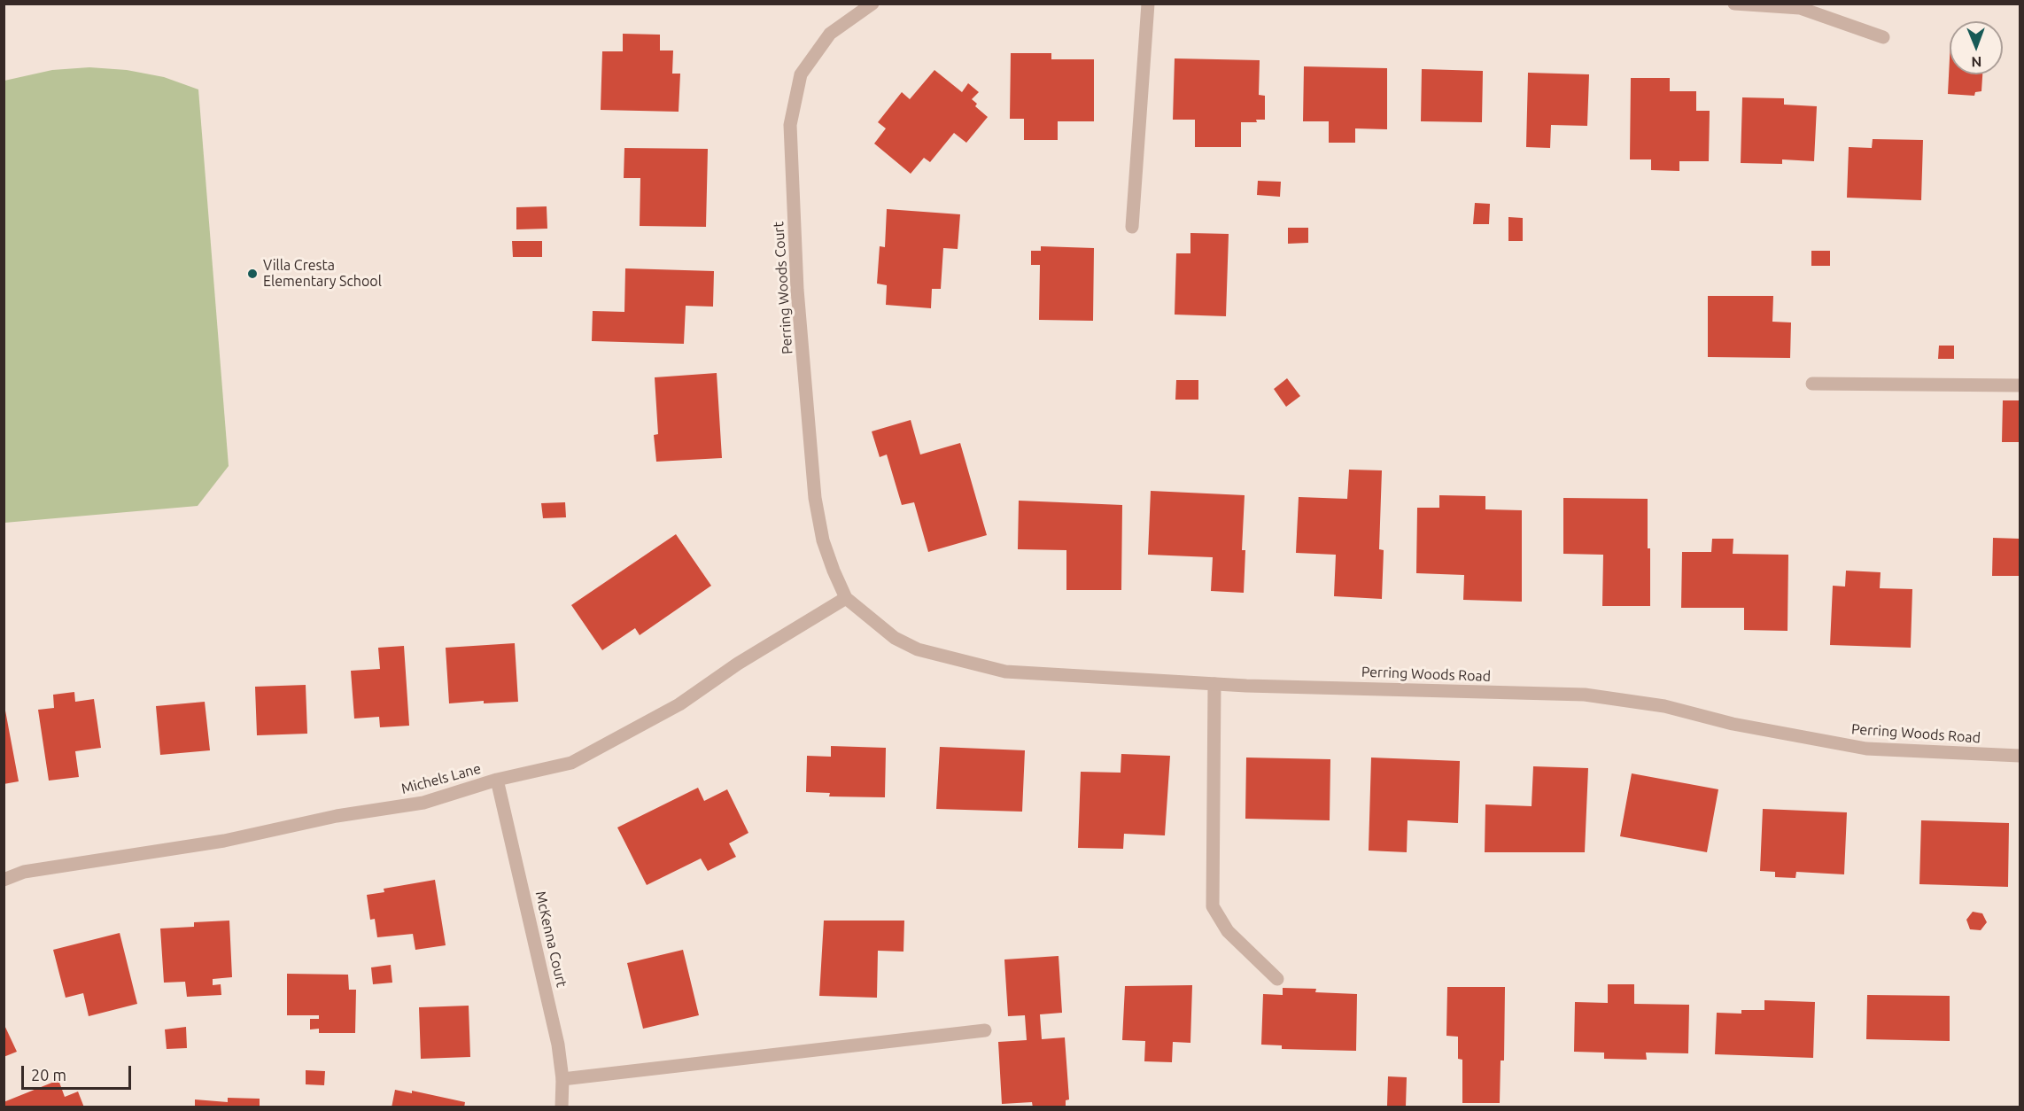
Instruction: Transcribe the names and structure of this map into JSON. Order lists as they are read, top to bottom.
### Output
{
  "streets": {
    "street": [
      "Perring Woods Court",
      "Perring Woods Road",
      "Michels Lane",
      "McKenna Court"
    ]
  },
  "crossings": [
    ["Perring Woods Court", "Perring Woods Road"],
    ["Perring Woods Court", "Michels Lane"],
    ["Perring Woods Road", "Michels Lane"],
    ["Michels Lane", "McKenna Court"]
  ],
  "places": ["Villa Cresta Elementary School"],
  "scale_bar": "20 m",
  "north": "bottom"
}
